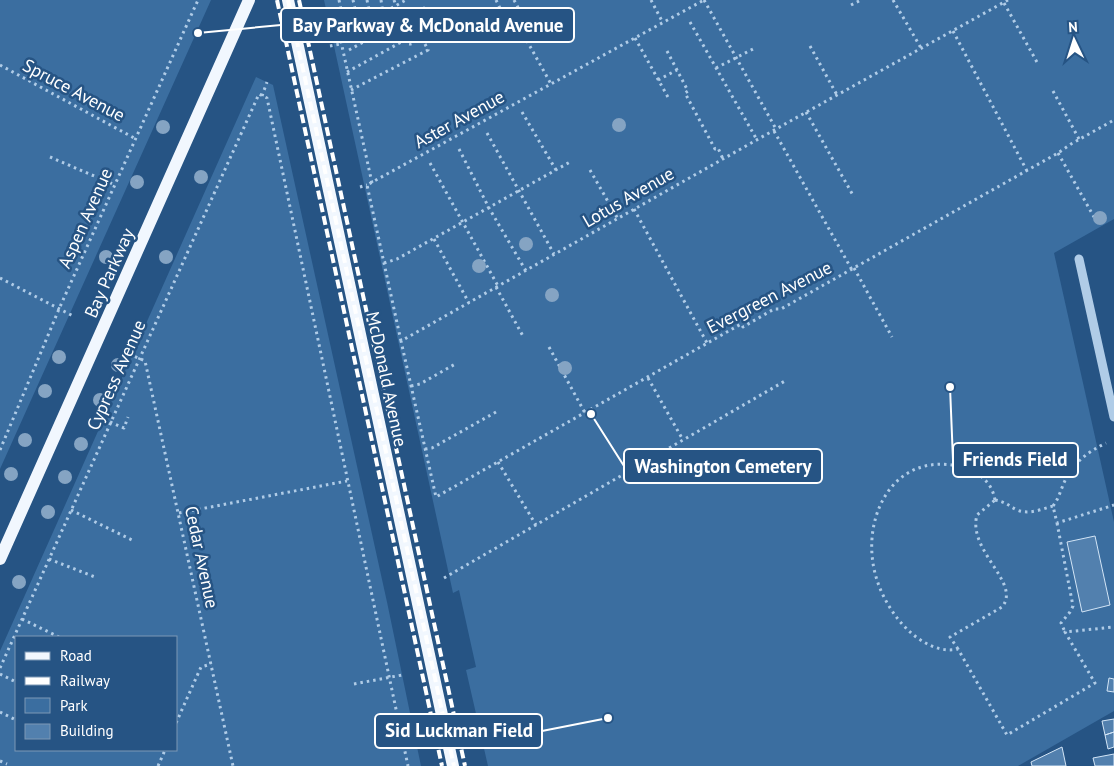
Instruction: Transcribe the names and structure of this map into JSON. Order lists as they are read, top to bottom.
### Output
{
  "streets": {
    "main road": ["Bay Parkway", "McDonald Avenue"],
    "path": [
      "Spruce Avenue",
      "Aster Avenue",
      "Lotus Avenue",
      "Aspen Avenue",
      "Evergreen Avenue",
      "Cypress Avenue",
      "Cedar Avenue"
    ]
  },
  "crossings": [
    ["Spruce Avenue", "Aspen Avenue"],
    ["Cypress Avenue", "Cedar Avenue"]
  ],
  "places": [
    "Bay Parkway & McDonald Avenue",
    "Friends Field",
    "Washington Cemetery",
    "Sid Luckman Field"
  ],
  "legend": [
    "Road",
    "Railway",
    "Park",
    "Building"
  ],
  "north": "top"
}
